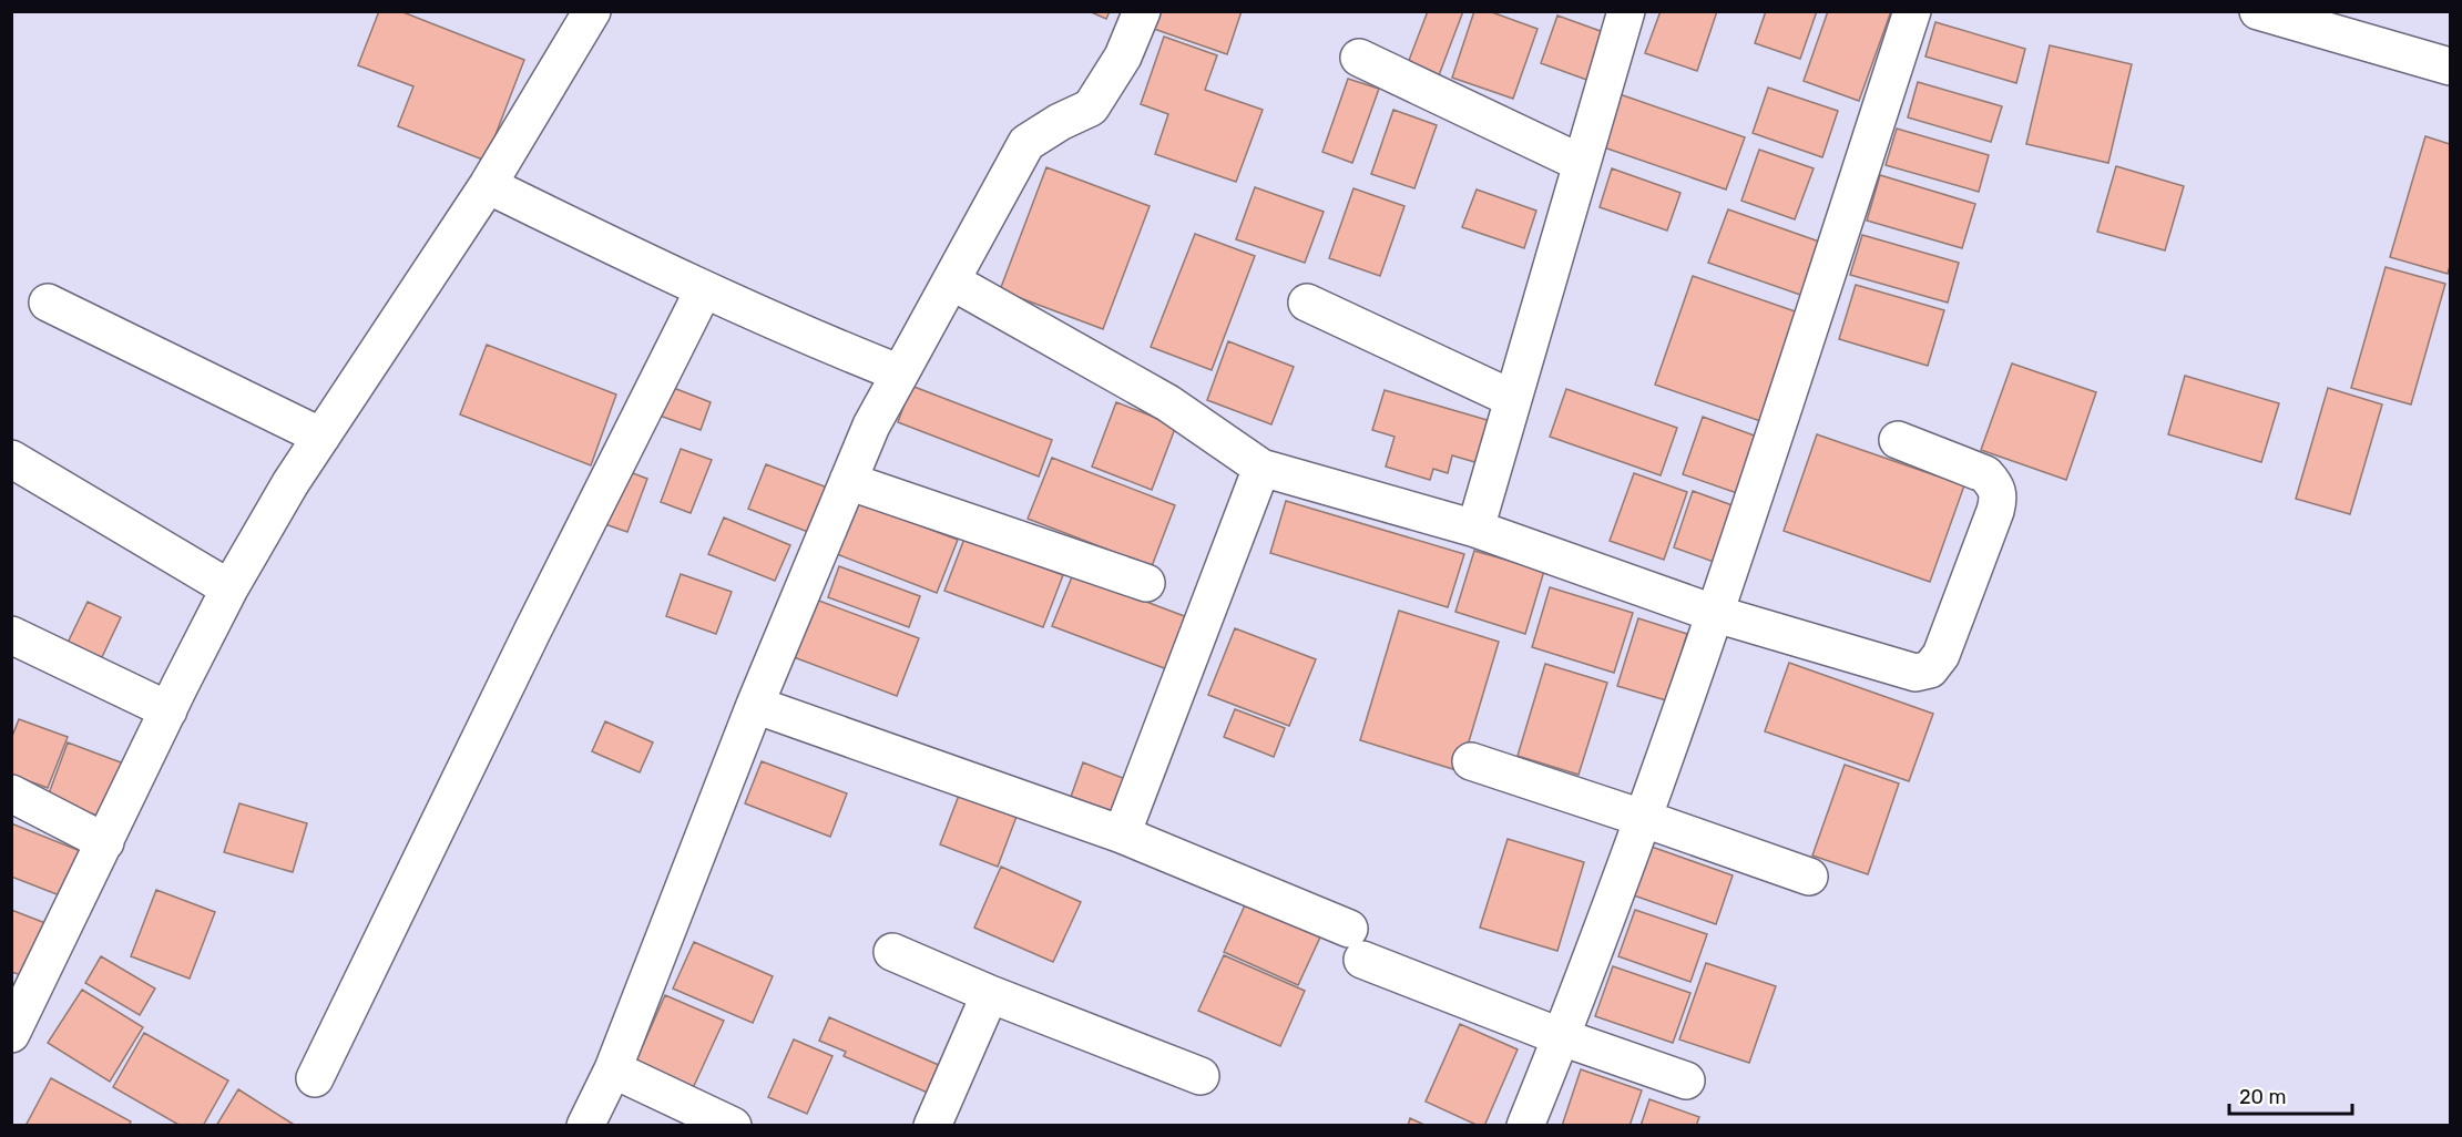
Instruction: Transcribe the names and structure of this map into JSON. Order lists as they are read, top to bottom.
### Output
{
  "scale_bar": "20 m"
}
